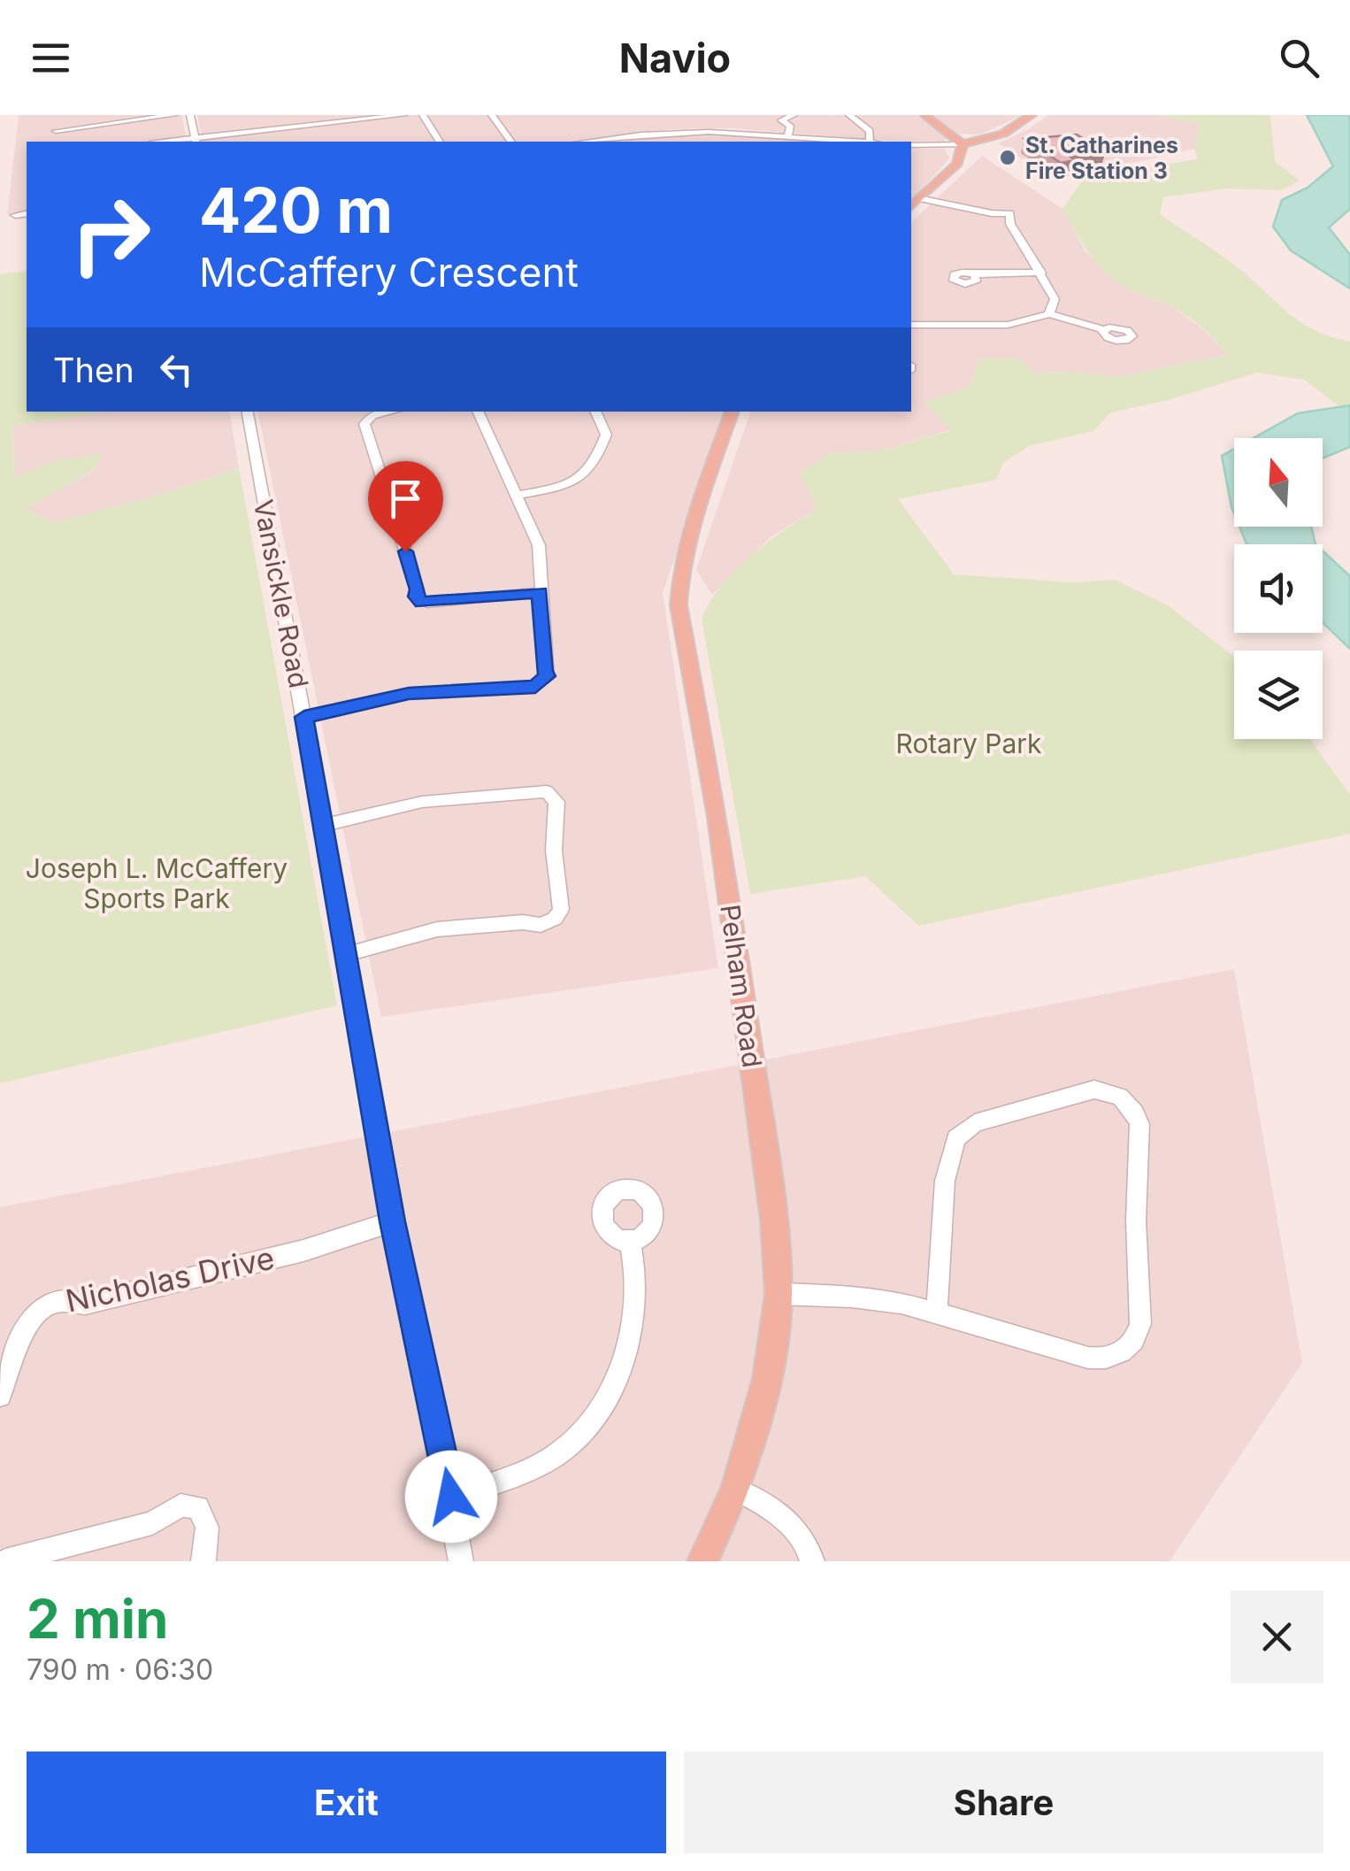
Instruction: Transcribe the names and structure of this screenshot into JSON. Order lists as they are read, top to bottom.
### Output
{
  "streets": {
    "main road": ["Pelham Road"],
    "street": ["Vansickle Road", "Nicholas Drive"]
  },
  "crossings": [
    ["Vansickle Road", "Nicholas Drive"]
  ],
  "parks": ["Rotary Park", "Joseph L. McCaffery Sports Park"],
  "places": ["St. Catharines Fire Station 3"],
  "north": "top",
  "page": {
    "header": "Navio",
    "turn": ["420 m", "McCaffery Crescent"],
    "then": "Then",
    "heading": ["2 min", "790 m · 06:30"],
    "buttons": ["Exit", "Share"]
  }
}
